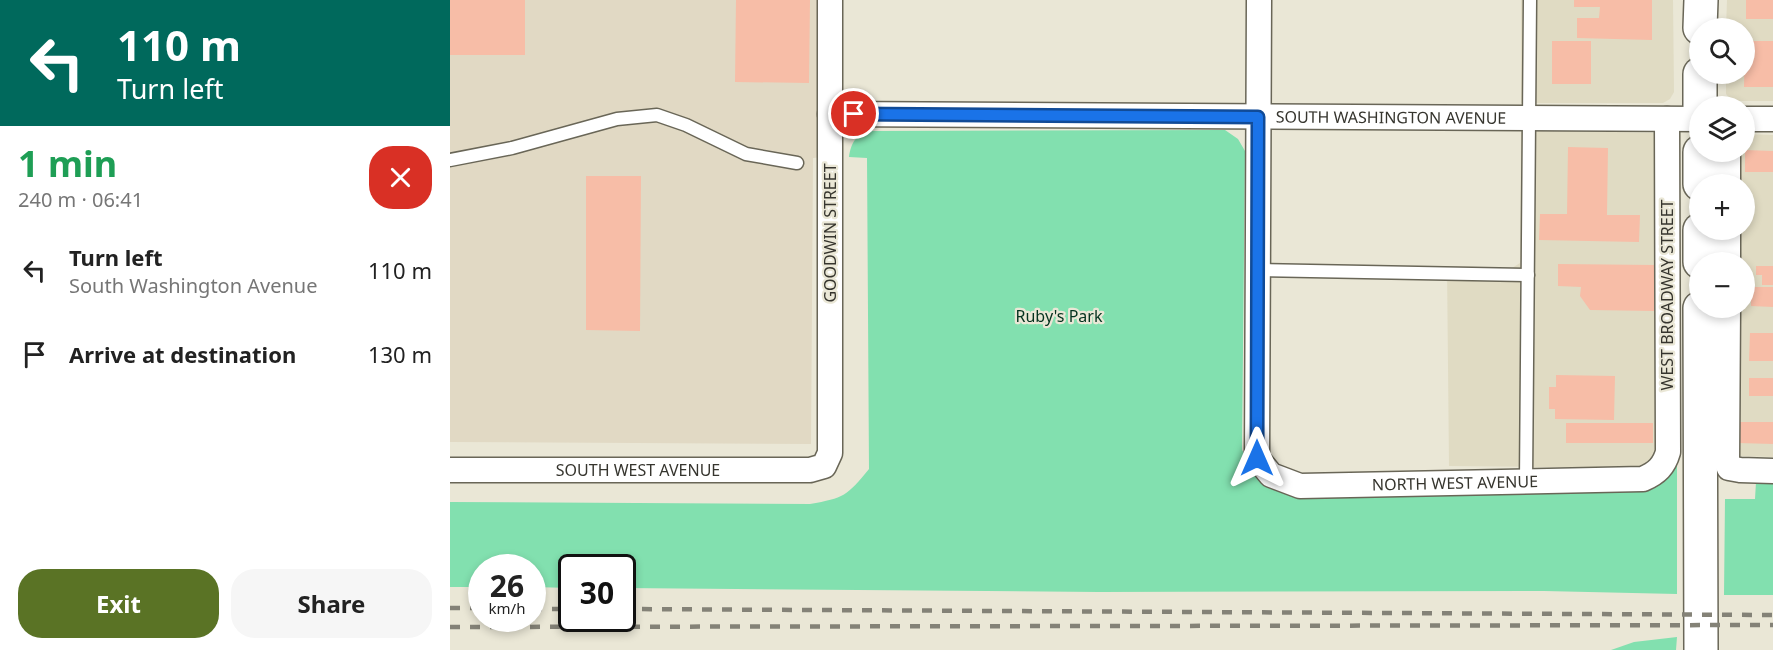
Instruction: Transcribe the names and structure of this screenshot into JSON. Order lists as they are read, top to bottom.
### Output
{
  "streets": {
    "main road": ["WEST BROADWAY STREET"],
    "street": [
      "SOUTH WASHINGTON AVENUE",
      "GOODWIN STREET",
      "SOUTH WEST AVENUE",
      "NORTH WEST AVENUE"
    ]
  },
  "crossings": [
    ["SOUTH WASHINGTON AVENUE", "GOODWIN STREET"],
    ["SOUTH WASHINGTON AVENUE", "WEST BROADWAY STREET"],
    ["GOODWIN STREET", "SOUTH WEST AVENUE"],
    ["WEST BROADWAY STREET", "NORTH WEST AVENUE"]
  ],
  "parks": ["Ruby's Park"],
  "page": {
    "turn": ["110 m", "Turn left"],
    "map_buttons": ["+", "−"],
    "heading": ["1 min", "240 m · 06:41"],
    "list": [
      {
        "name": "Turn left",
        "note": "South Washington Avenue",
        "value": "110 m"
      },
      {
        "name": "Arrive at destination",
        "value": "130 m"
      }
    ],
    "speed": "26 km/h",
    "limit": "30",
    "buttons": ["Exit", "Share"]
  }
}
